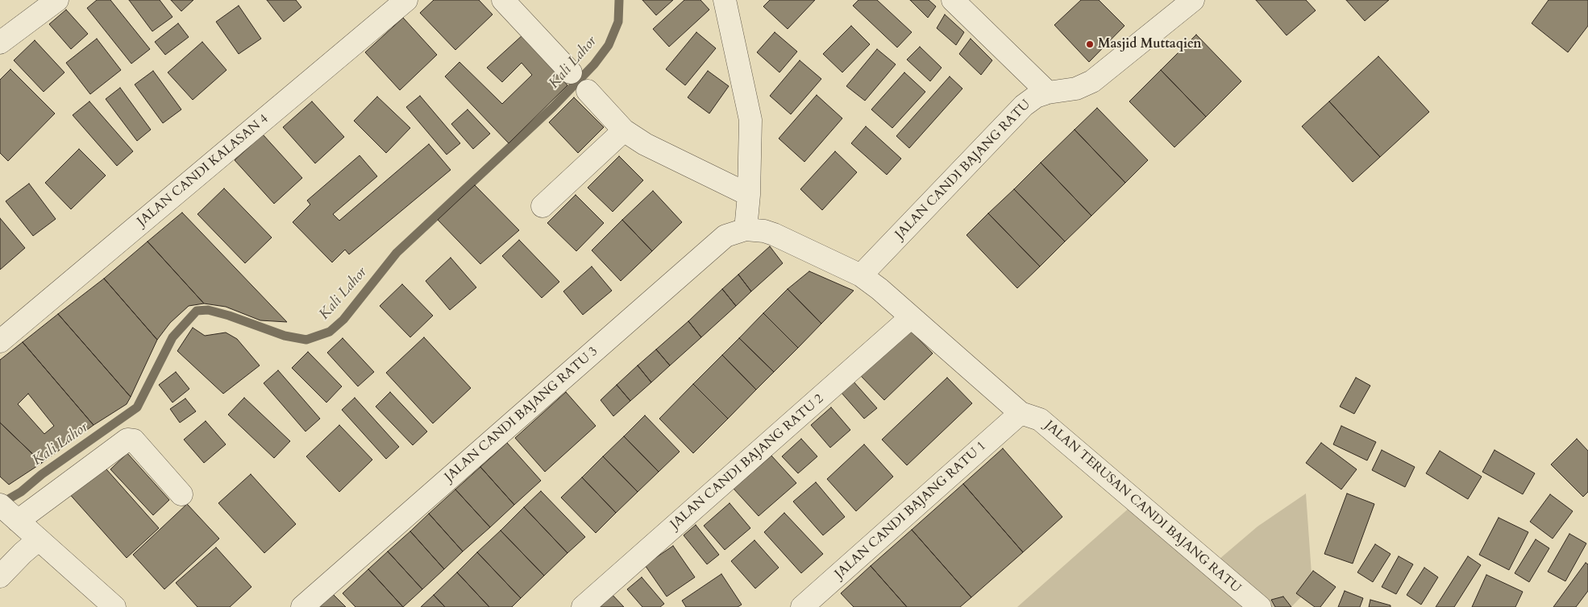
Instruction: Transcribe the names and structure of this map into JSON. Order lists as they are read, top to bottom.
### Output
{
  "streets": {
    "street": [
      "JALAN CANDI BAJANG RATU",
      "JALAN CANDI KALASAN 4",
      "JALAN CANDI BAJANG RATU 3",
      "JALAN CANDI BAJANG RATU 2",
      "JALAN TERUSAN CANDI BAJANG RATU",
      "JALAN CANDI BAJANG RATU 1"
    ]
  },
  "crossings": [
    ["JALAN TERUSAN CANDI BAJANG RATU", "JALAN CANDI BAJANG RATU 1"]
  ],
  "water": ["Kali Lahor"],
  "places": ["Masjid Muttaqien"]
}
